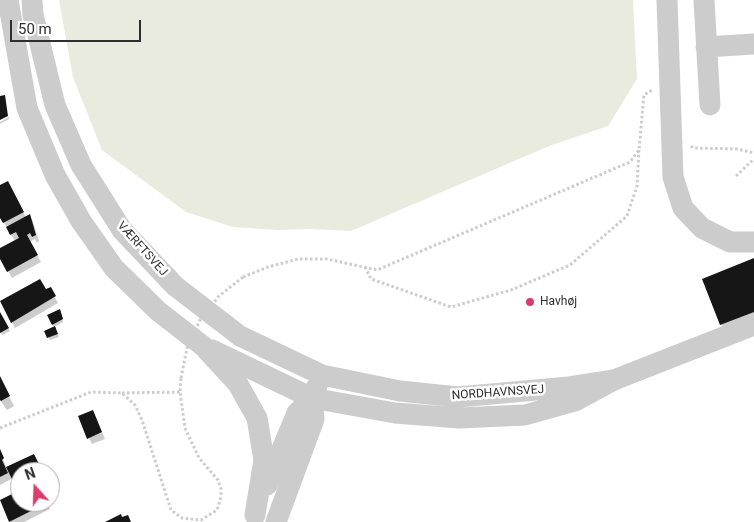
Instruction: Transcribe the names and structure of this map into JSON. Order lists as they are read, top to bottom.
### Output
{
  "streets": {
    "street": ["VÆRFTSVEJ", "NORDHAVNSVEJ"]
  },
  "crossings": [
    ["VÆRFTSVEJ", "NORDHAVNSVEJ"]
  ],
  "places": ["Havhøj"],
  "scale_bar": "50 m",
  "north": "top"
}
